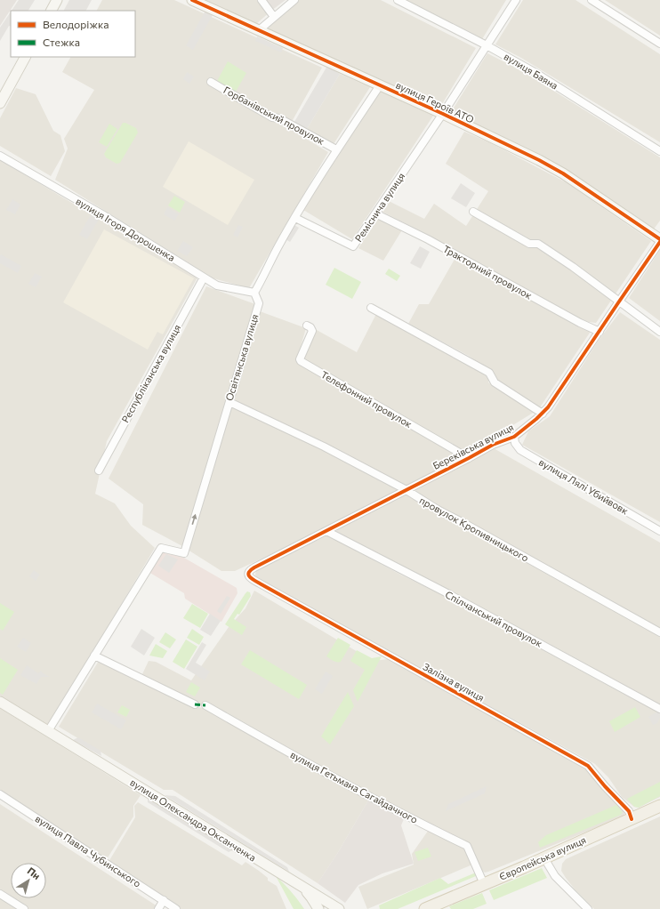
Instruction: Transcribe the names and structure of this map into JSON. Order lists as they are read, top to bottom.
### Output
{
  "streets": {
    "main road": ["Європейська вулиця"],
    "street": [
      "вулиця Баяна",
      "вулиця Героїв АТО",
      "Горбанівський провулок",
      "Реміснича вулиця",
      "вулиця Ігоря Дорошенка",
      "Тракторний провулок",
      "Освітянська вулиця",
      "Республіканська вулиця",
      "Телефонний провулок",
      "Береківська вулиця",
      "вулиця Лялі Убийвовк",
      "провулок Кропивницького",
      "Спілчанський провулок",
      "Залізна вулиця",
      "вулиця Гетьмана Сагайдачного",
      "вулиця Олександра Оксанченка",
      "вулиця Павла Чубинського"
    ]
  },
  "crossings": [
    ["вулиця Баяна", "Реміснича вулиця"],
    ["вулиця Героїв АТО", "Реміснича вулиця"],
    ["вулиця Героїв АТО", "Береківська вулиця"],
    ["Реміснича вулиця", "Тракторний провулок"],
    ["вулиця Ігоря Дорошенка", "Освітянська вулиця"],
    ["вулиця Ігоря Дорошенка", "Республіканська вулиця"],
    ["Тракторний провулок", "Береківська вулиця"],
    ["Освітянська вулиця", "провулок Кропивницького"],
    ["Телефонний провулок", "Береківська вулиця"],
    ["Береківська вулиця", "вулиця Лялі Убийвовк"],
    ["Береківська вулиця", "провулок Кропивницького"],
    ["Береківська вулиця", "Спілчанський провулок"],
    ["Береківська вулиця", "Залізна вулиця"],
    ["Залізна вулиця", "Європейська вулиця"],
    ["вулиця Гетьмана Сагайдачного", "Європейська вулиця"]
  ],
  "one_way": ["Освітянська вулиця"],
  "legend": ["Велодоріжка", "Стежка"],
  "north": "top right"
}
